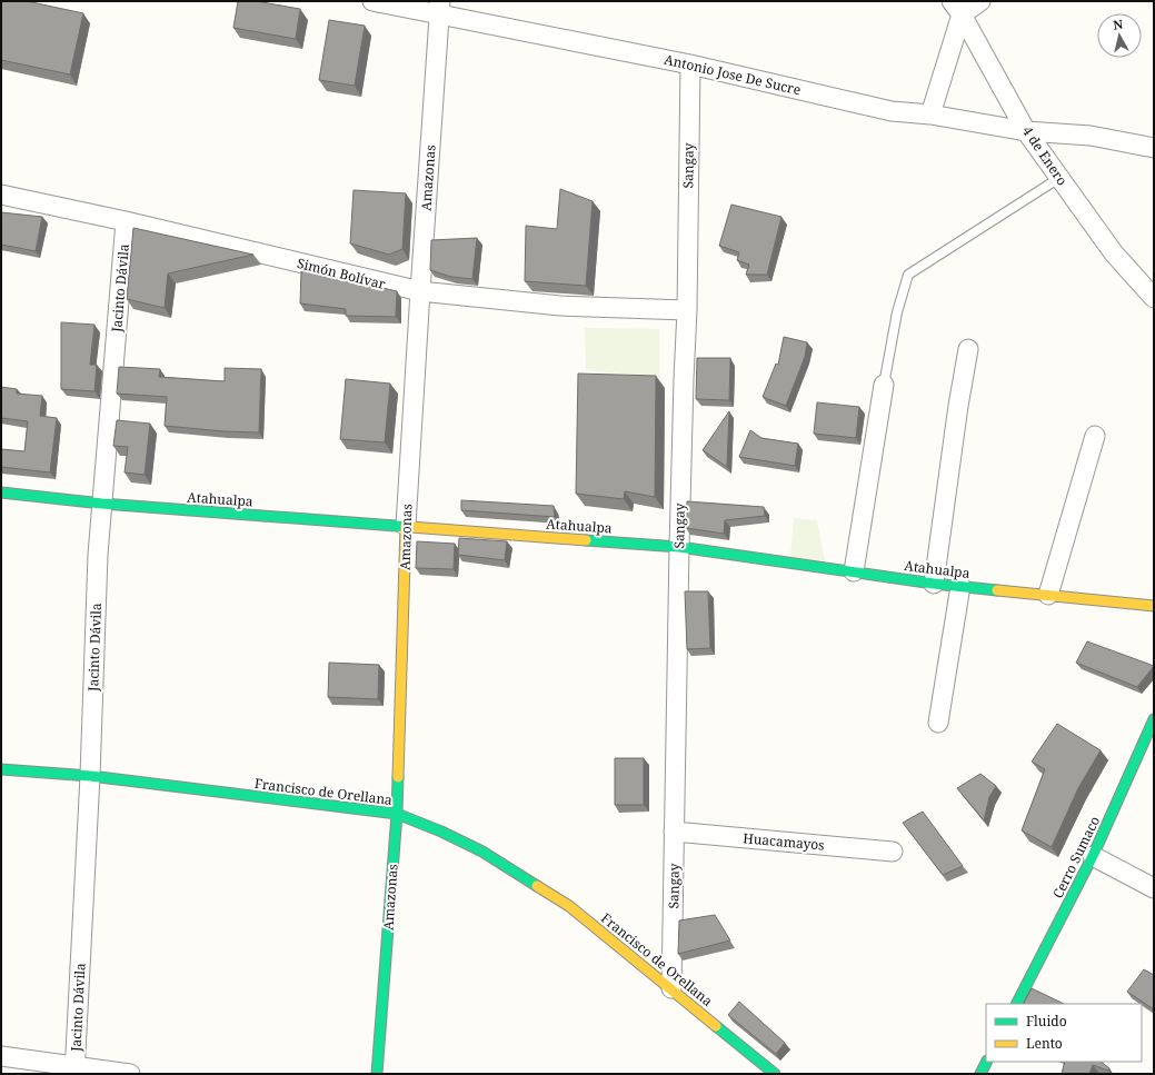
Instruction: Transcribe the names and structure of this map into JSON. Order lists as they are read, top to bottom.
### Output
{
  "streets": {
    "street": [
      "Antonio Jose De Sucre",
      "4 de Enero",
      "Sangay",
      "Amazonas",
      "Simón Bolívar",
      "Jacinto Dávila",
      "Atahualpa",
      "Francisco de Orellana",
      "Huacamayos",
      "Cerro Sumaco"
    ]
  },
  "crossings": [
    ["Antonio Jose De Sucre", "4 de Enero"],
    ["Antonio Jose De Sucre", "Sangay"],
    ["Antonio Jose De Sucre", "Amazonas"],
    ["Sangay", "Simón Bolívar"],
    ["Sangay", "Atahualpa"],
    ["Sangay", "Francisco de Orellana"],
    ["Sangay", "Huacamayos"],
    ["Amazonas", "Simón Bolívar"],
    ["Amazonas", "Atahualpa"],
    ["Amazonas", "Francisco de Orellana"],
    ["Simón Bolívar", "Jacinto Dávila"],
    ["Jacinto Dávila", "Atahualpa"],
    ["Jacinto Dávila", "Francisco de Orellana"]
  ],
  "legend": ["Fluido", "Lento"],
  "north": "top"
}
